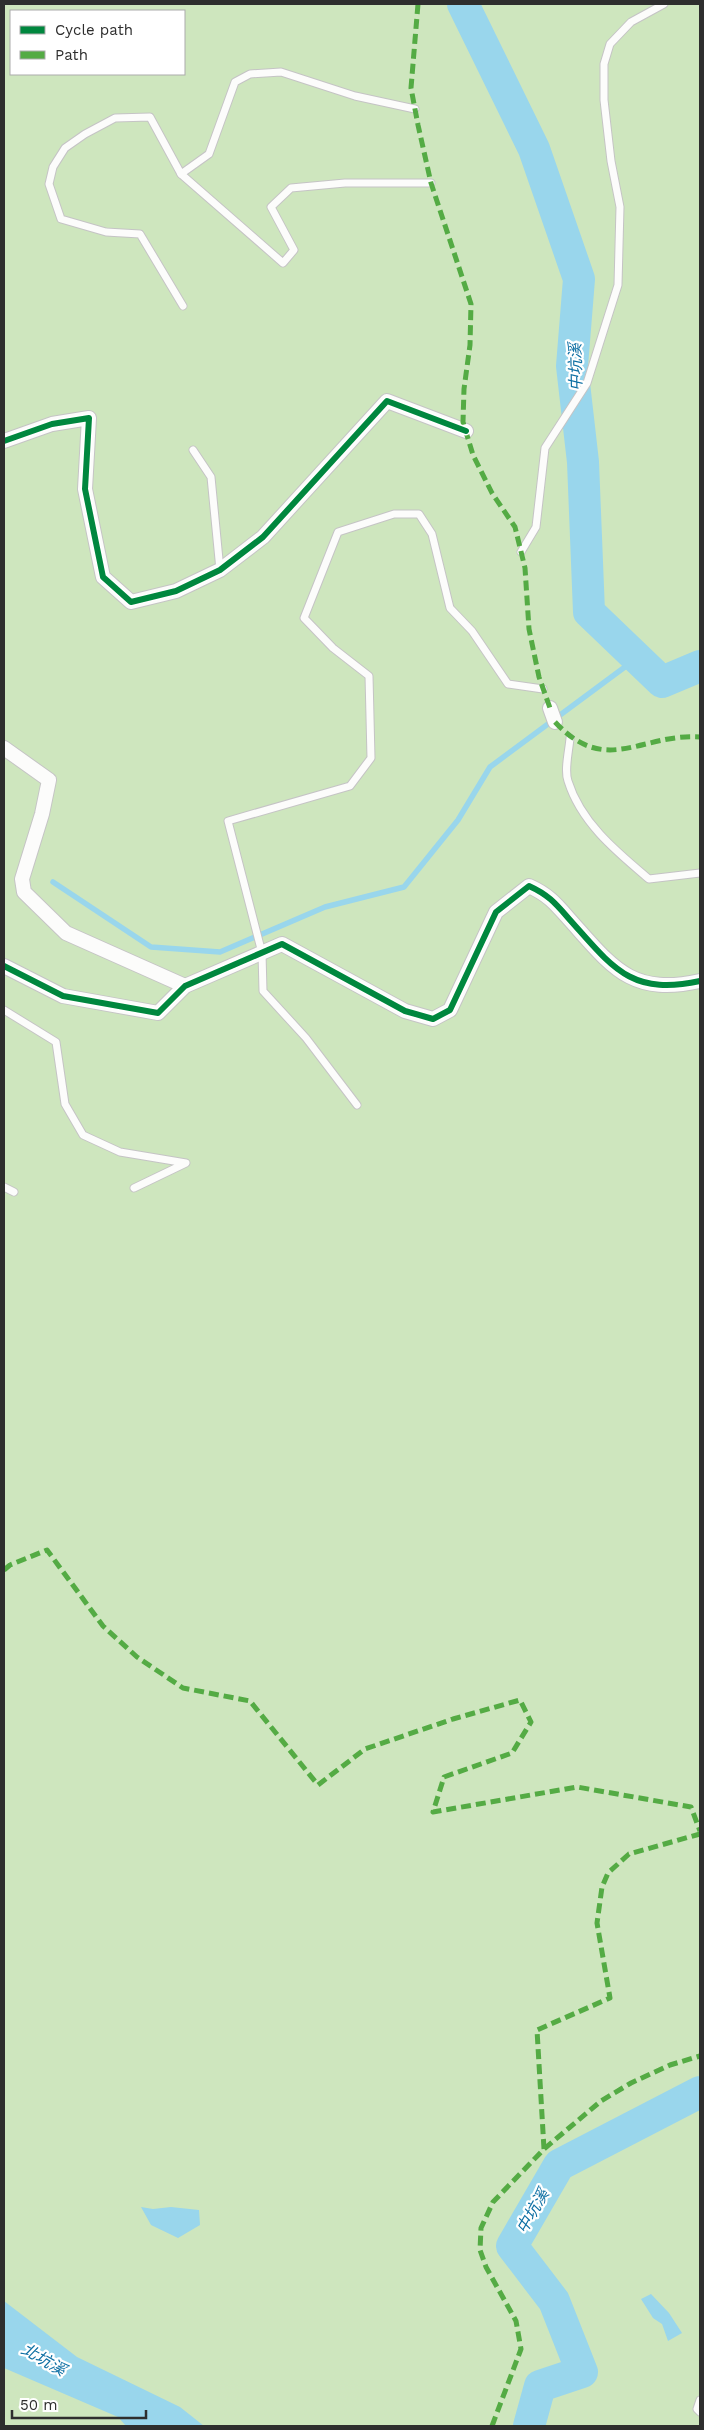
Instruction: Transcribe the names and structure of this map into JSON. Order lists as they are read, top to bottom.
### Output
{
  "water": ["中坑溪", "北坑溪"],
  "legend": ["Cycle path", "Path"],
  "scale_bar": "50 m"
}
